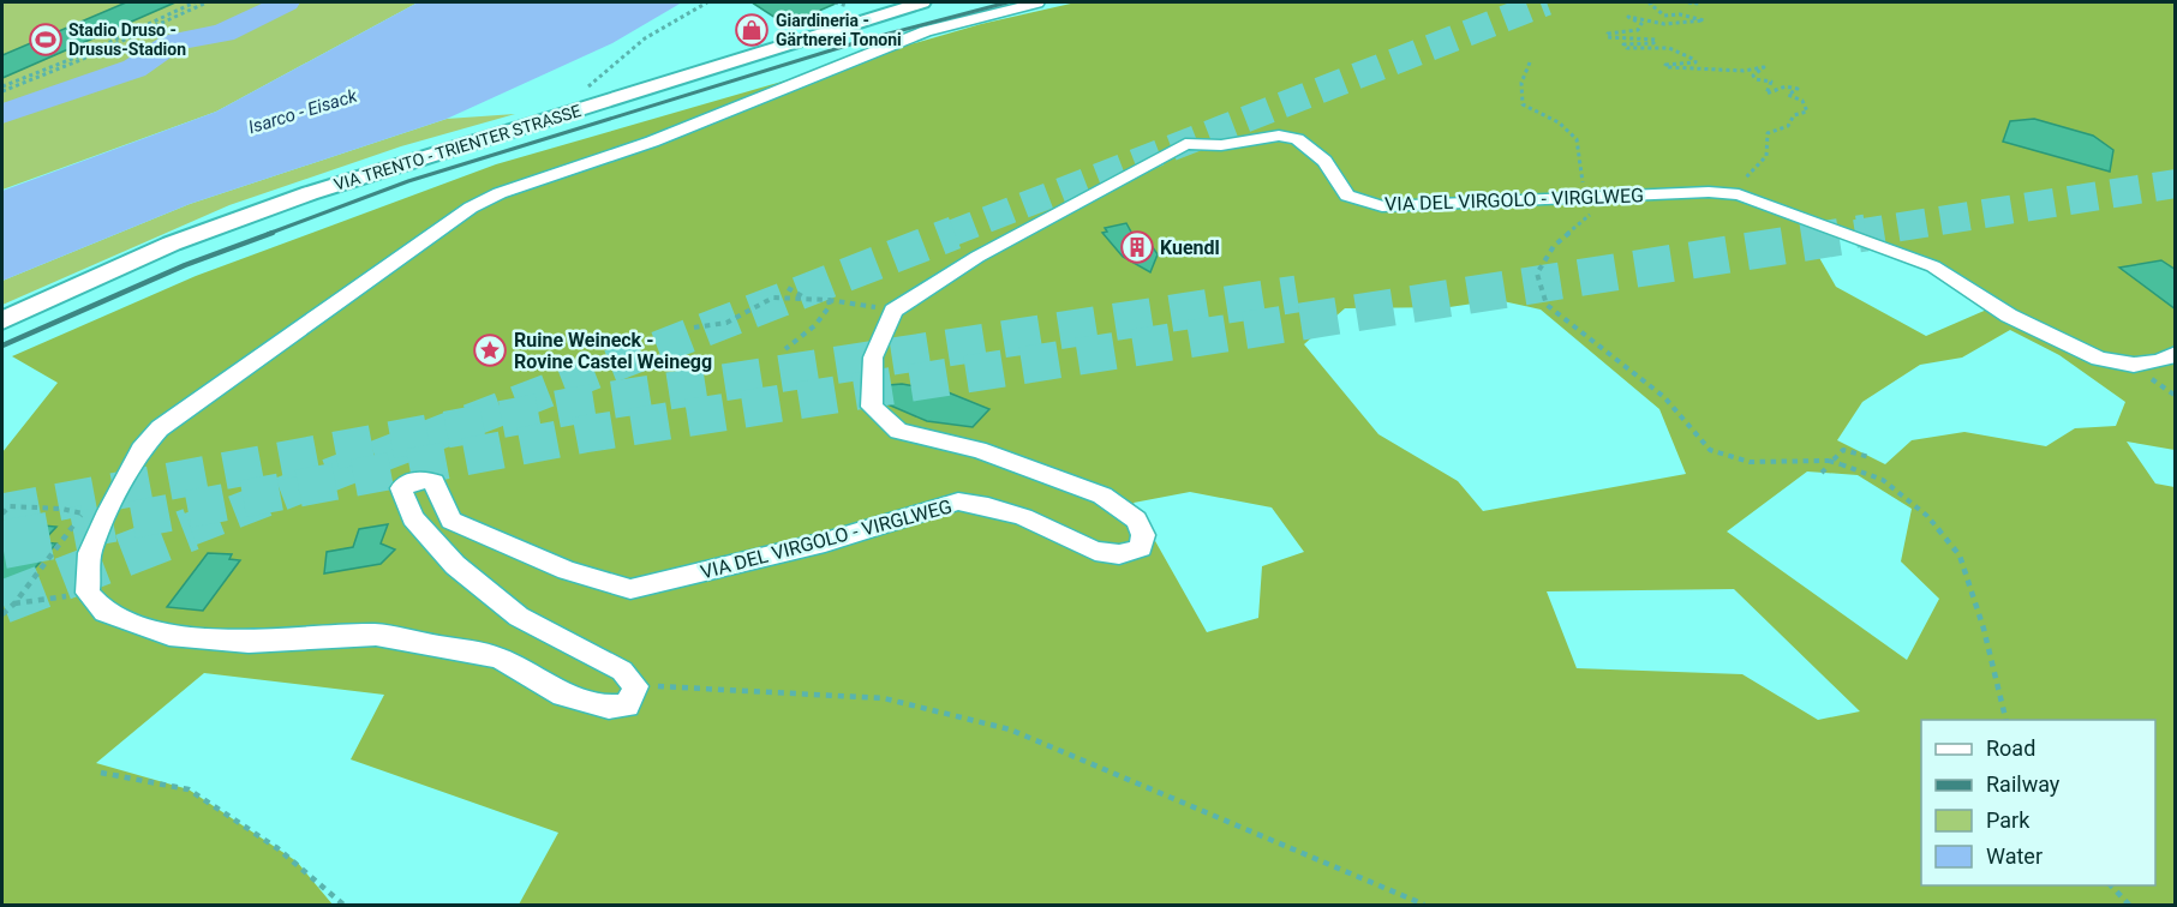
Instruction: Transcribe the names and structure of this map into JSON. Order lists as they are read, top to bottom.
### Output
{
  "streets": {
    "street": ["VIA TRENTO - TRIENTER STRASSE", "VIA DEL VIRGOLO - VIRGLWEG"]
  },
  "water": ["Isarco - Eisack"],
  "places": {
    "shop": ["Giardineria - Gärtnerei Tononi"],
    "sports": ["Stadio Druso - Drusus-Stadion"],
    "building": ["Kuendl"],
    "place": ["Ruine Weineck - Rovine Castel Weinegg"]
  },
  "legend": [
    "Road",
    "Railway",
    "Park",
    "Water"
  ]
}
